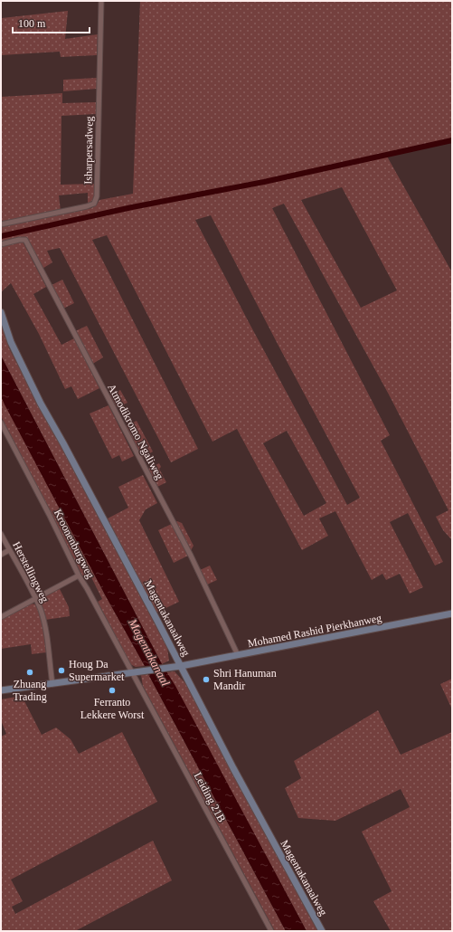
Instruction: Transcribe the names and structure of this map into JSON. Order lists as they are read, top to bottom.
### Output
{
  "streets": {
    "street": [
      "Isharpersadweg",
      "Atmodikromo Ngaliweg",
      "Kroonenburgweg",
      "Herstellingweg",
      "Magentakanaalweg",
      "Mohamed Rashid Pierkhanweg",
      "Leiding 21B"
    ]
  },
  "crossings": [
    ["Atmodikromo Ngaliweg", "Mohamed Rashid Pierkhanweg"],
    ["Kroonenburgweg", "Mohamed Rashid Pierkhanweg"],
    ["Kroonenburgweg", "Leiding 21B"],
    ["Herstellingweg", "Mohamed Rashid Pierkhanweg"],
    ["Magentakanaalweg", "Mohamed Rashid Pierkhanweg"],
    ["Mohamed Rashid Pierkhanweg", "Leiding 21B"]
  ],
  "water": ["Magentakanaal"],
  "places": [
    "Houg Da Supermarket",
    "Zhuang Trading",
    "Shri Hanuman Mandir",
    "Ferranto Lekkere Worst"
  ],
  "scale_bar": "100 m"
}
